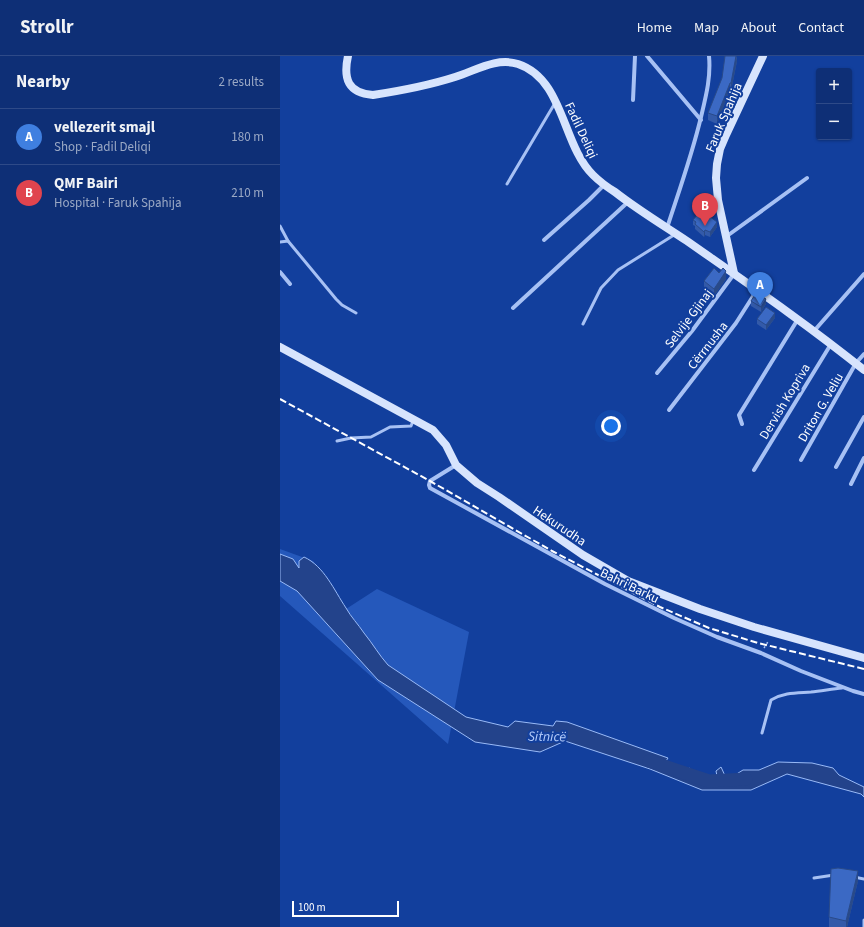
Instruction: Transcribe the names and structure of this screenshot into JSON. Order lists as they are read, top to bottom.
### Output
{
  "streets": {
    "street": [
      "Faruk Spahija",
      "Fadil Deliqi",
      "Selvije Gjinaj",
      "Cërrnusha",
      "Dervish Kopriva",
      "Driton G. Veliu",
      "Hekurudha",
      "Bahri Barku"
    ]
  },
  "crossings": [
    ["Faruk Spahija", "Fadil Deliqi"],
    ["Faruk Spahija", "Selvije Gjinaj"],
    ["Fadil Deliqi", "Selvije Gjinaj"],
    ["Fadil Deliqi", "Cërrnusha"],
    ["Fadil Deliqi", "Dervish Kopriva"],
    ["Fadil Deliqi", "Driton G. Veliu"],
    ["Hekurudha", "Bahri Barku"]
  ],
  "water": ["Sitnicë"],
  "scale_bar": "100 m",
  "page": {
    "header": "Strollr",
    "nav": [
      "Home",
      "Map",
      "About",
      "Contact"
    ],
    "heading": ["Nearby", "2 results"],
    "map_buttons": ["+", "−"],
    "list": [
      {
        "mark": "A",
        "name": "vellezerit smajl",
        "note": "Shop · Fadil Deliqi",
        "value": "180 m"
      },
      {
        "mark": "B",
        "name": "QMF Bairi",
        "note": "Hospital · Faruk Spahija",
        "value": "210 m"
      }
    ],
    "pins": ["B", "A"],
    "scale": "100 m"
  }
}
